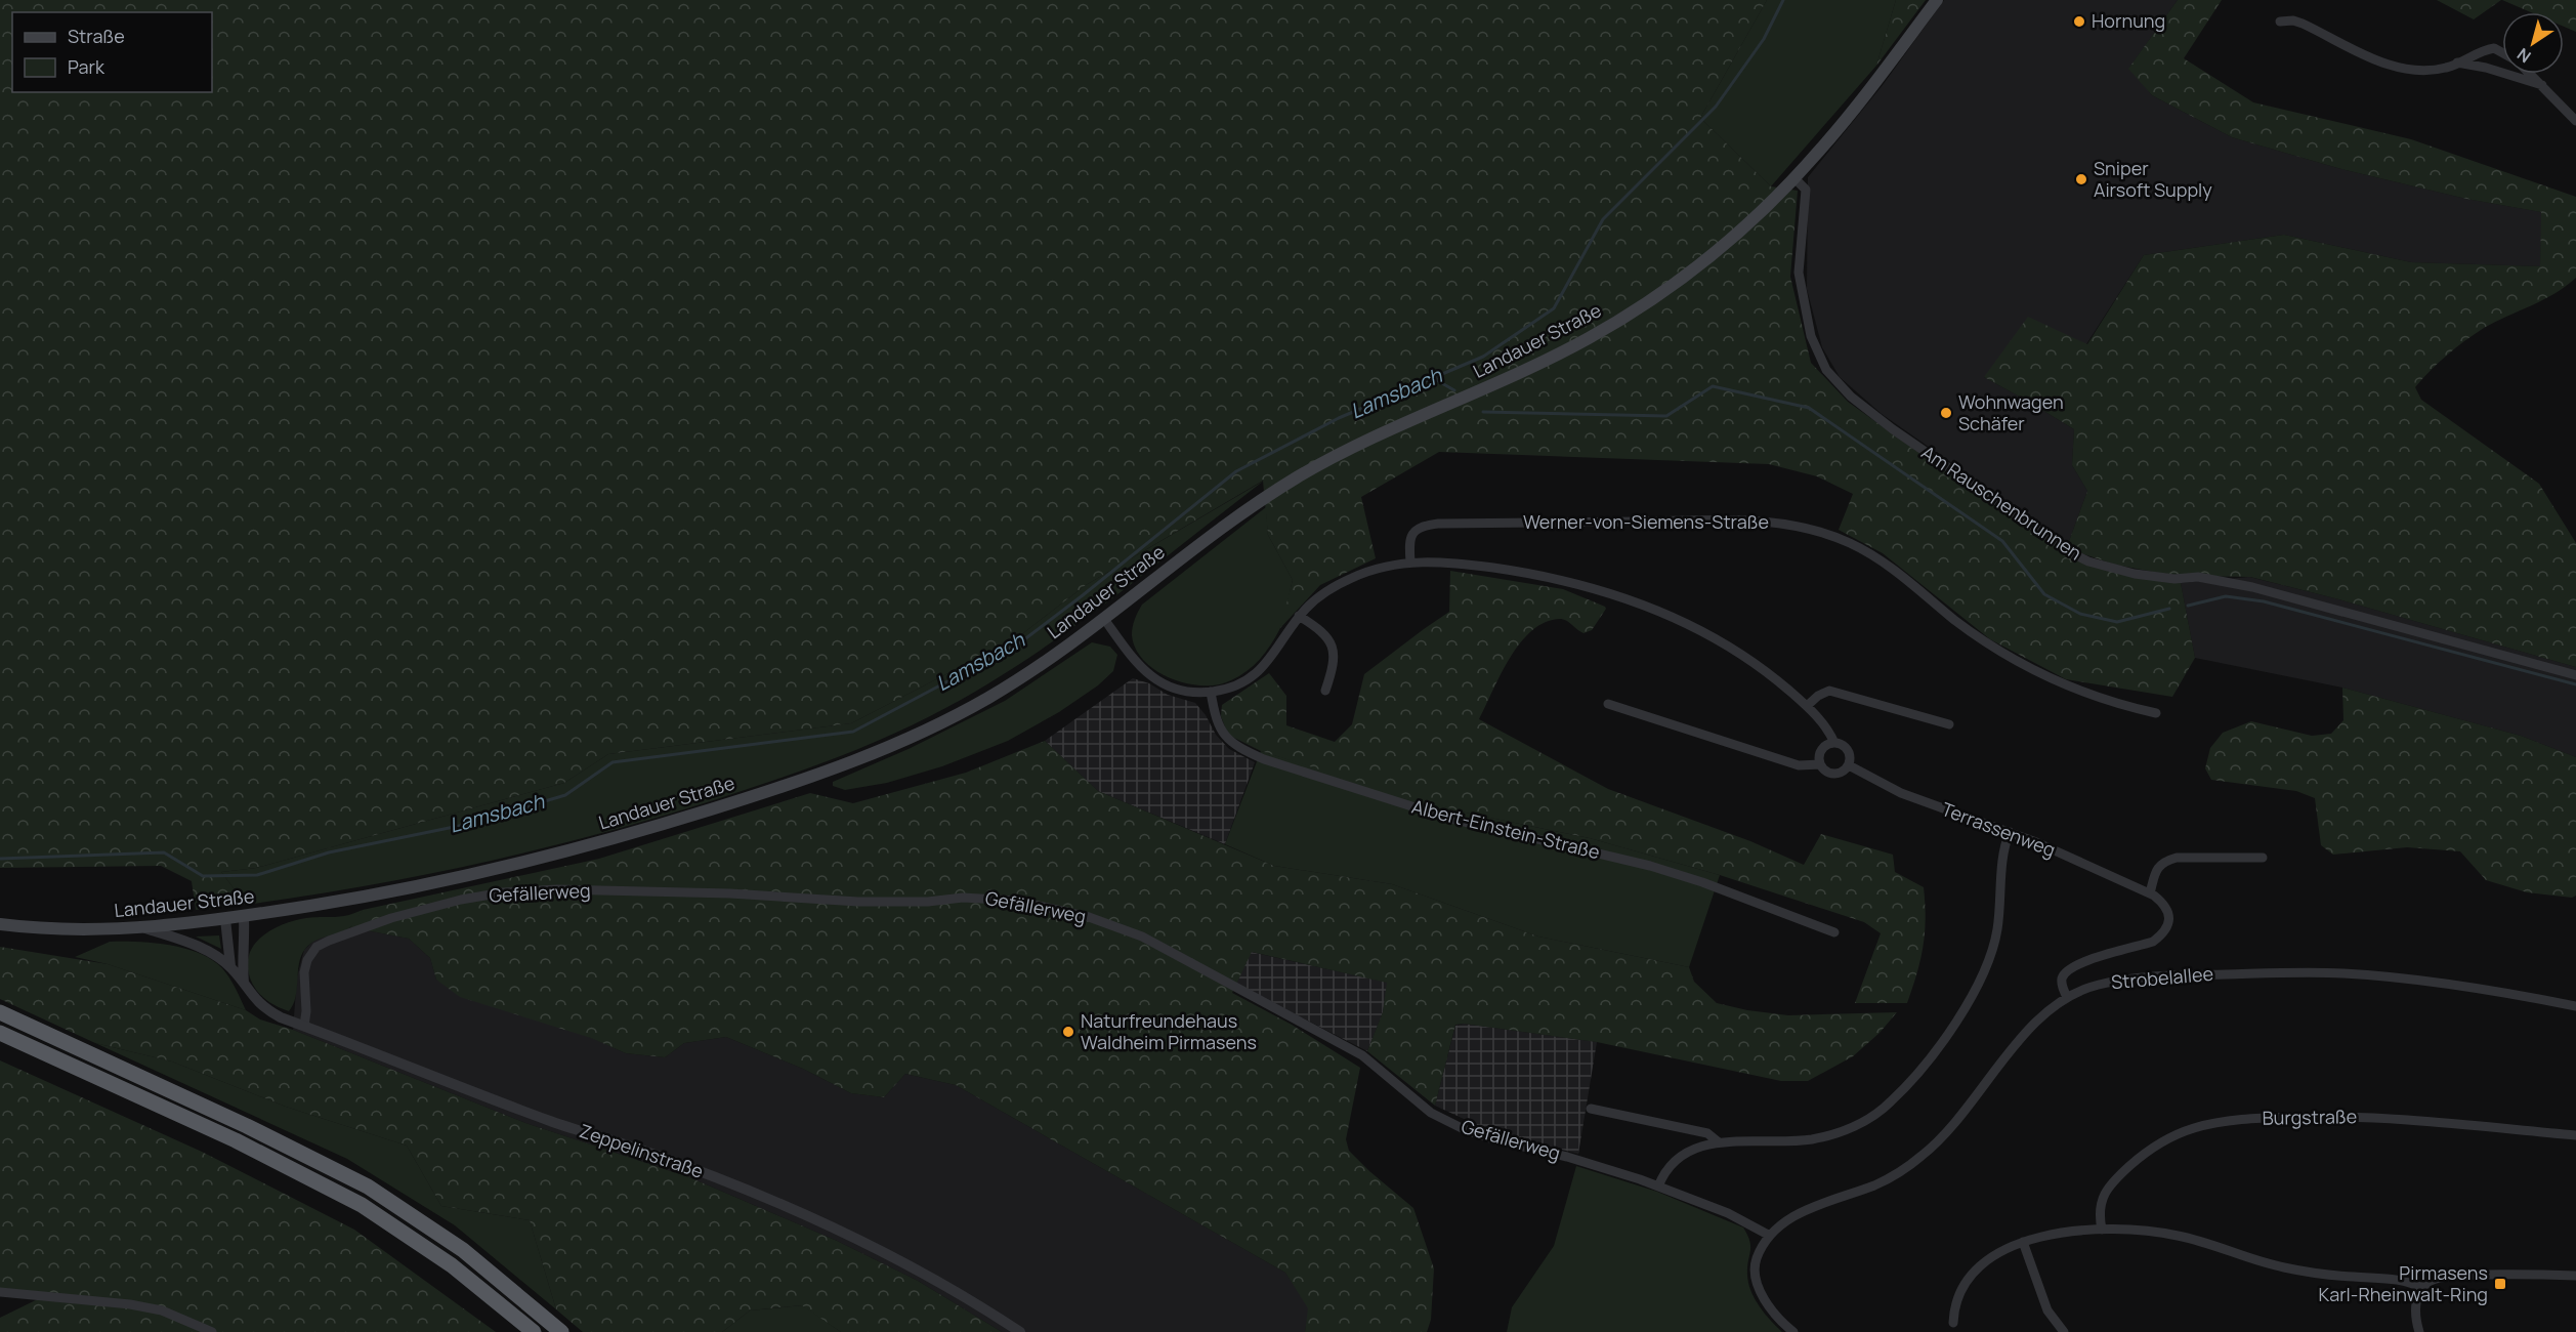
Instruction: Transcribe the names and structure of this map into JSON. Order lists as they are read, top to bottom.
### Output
{
  "streets": {
    "main road": ["Landauer Straße"],
    "street": [
      "Am Rauschenbrunnen",
      "Werner-von-Siemens-Straße",
      "Albert-Einstein-Straße",
      "Terrassenweg",
      "Gefällerweg",
      "Strobelallee",
      "Burgstraße",
      "Zeppelinstraße"
    ]
  },
  "crossings": [
    ["Landauer Straße", "Am Rauschenbrunnen"],
    ["Terrassenweg", "Strobelallee"],
    ["Gefällerweg", "Strobelallee"],
    ["Gefällerweg", "Zeppelinstraße"]
  ],
  "water": ["Lamsbach"],
  "places": {
    "other": [
      "Hornung",
      "Sniper Airsoft Supply",
      "Wohnwagen Schäfer",
      "Naturfreundehaus Waldheim Pirmasens"
    ],
    "transit": ["Pirmasens Karl-Rheinwalt-Ring"]
  },
  "legend": ["Straße", "Park"],
  "north": "bottom left"
}
